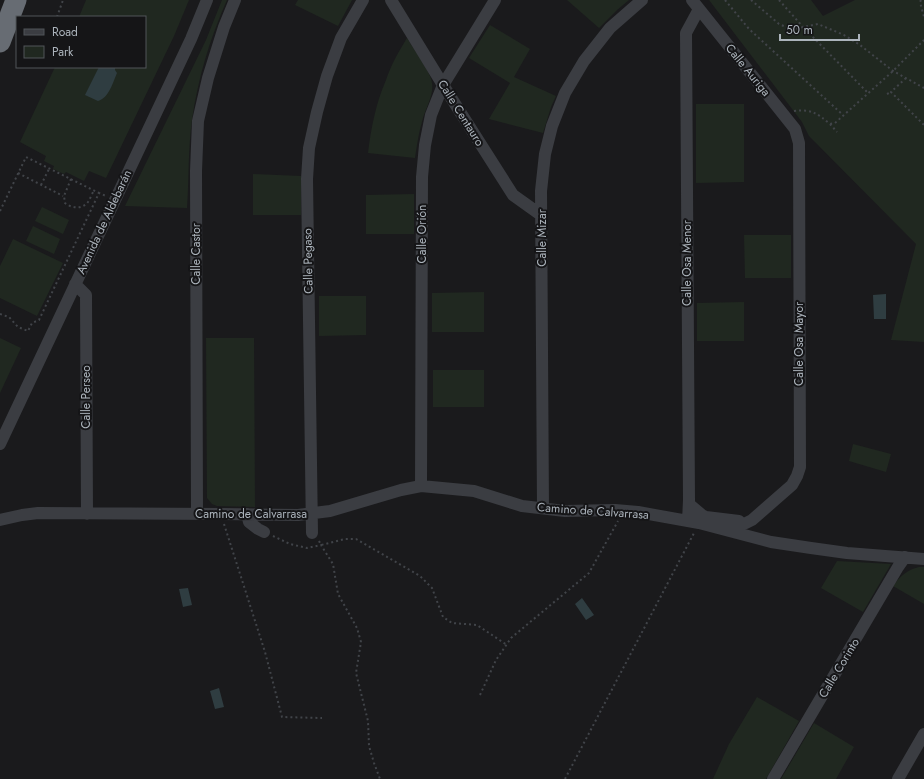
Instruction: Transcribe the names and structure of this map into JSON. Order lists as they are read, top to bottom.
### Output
{
  "streets": {
    "street": [
      "Calle Auriga",
      "Calle Centauro",
      "Avenida de Aldebarán",
      "Calle Orión",
      "Calle Mizar",
      "Calle Castor",
      "Calle Pegaso",
      "Calle Osa Menor",
      "Calle Osa Mayor",
      "Calle Perseo",
      "Camino de Calvarrasa",
      "Calle Corinto"
    ]
  },
  "crossings": [
    ["Calle Auriga", "Calle Osa Menor"],
    ["Calle Auriga", "Calle Osa Mayor"],
    ["Calle Centauro", "Calle Orión"],
    ["Calle Centauro", "Calle Mizar"],
    ["Avenida de Aldebarán", "Calle Perseo"],
    ["Calle Orión", "Camino de Calvarrasa"],
    ["Calle Mizar", "Camino de Calvarrasa"],
    ["Calle Castor", "Camino de Calvarrasa"],
    ["Calle Pegaso", "Camino de Calvarrasa"],
    ["Calle Osa Menor", "Calle Osa Mayor"],
    ["Calle Osa Menor", "Camino de Calvarrasa"],
    ["Calle Osa Mayor", "Camino de Calvarrasa"],
    ["Calle Perseo", "Camino de Calvarrasa"],
    ["Camino de Calvarrasa", "Calle Corinto"]
  ],
  "legend": ["Road", "Park"],
  "scale_bar": "50 m"
}
